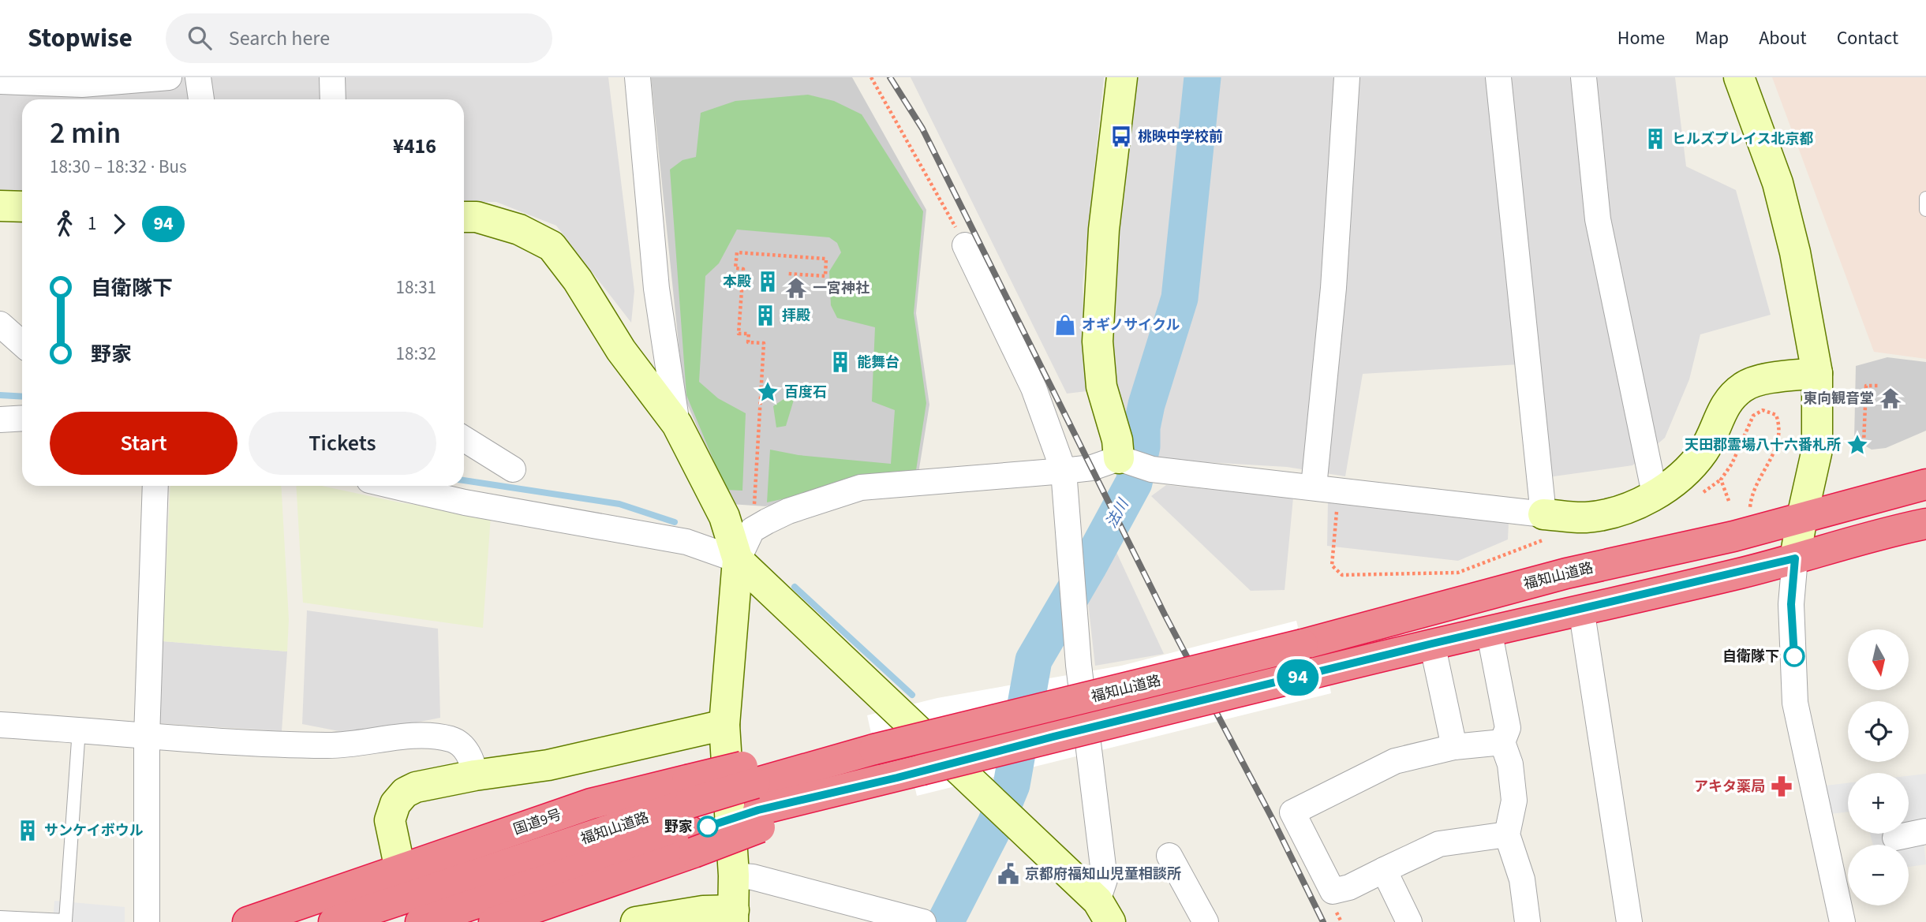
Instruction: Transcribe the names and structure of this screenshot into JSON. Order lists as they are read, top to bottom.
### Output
{
  "streets": {
    "highway": ["福知山道路", "国道9号"]
  },
  "crossings": [
    ["福知山道路", "国道9号"]
  ],
  "water": ["法川"],
  "places": {
    "bus stop": ["桃映中学校前"],
    "building": [
      "ヒルズプレイス北京都",
      "本殿",
      "拝殿",
      "能舞台",
      "サンケイボウル"
    ],
    "temple": ["一宮神社", "東向観音堂"],
    "shop": ["オギノサイクル"],
    "place": ["百度石", "天田郡霊場八十六番札所"],
    "other": ["自衛隊下", "野家"],
    "pharmacy": ["アキタ薬局"],
    "public building": ["京都府福知山児童相談所"]
  },
  "lines": ["bus line 94"],
  "north": "bottom",
  "page": {
    "header": "Stopwise",
    "search": "Search here",
    "nav": [
      "Home",
      "Map",
      "About",
      "Contact"
    ],
    "on_map": "94",
    "heading": ["2 min", "18:30 – 18:32 · Bus", "¥416"],
    "legs": ["1", "94"],
    "list": [
      {
        "name": "自衛隊下",
        "value": "18:31"
      },
      {
        "name": "野家",
        "value": "18:32"
      }
    ],
    "buttons": ["Start", "Tickets"],
    "map_buttons": ["+", "−"]
  }
}
